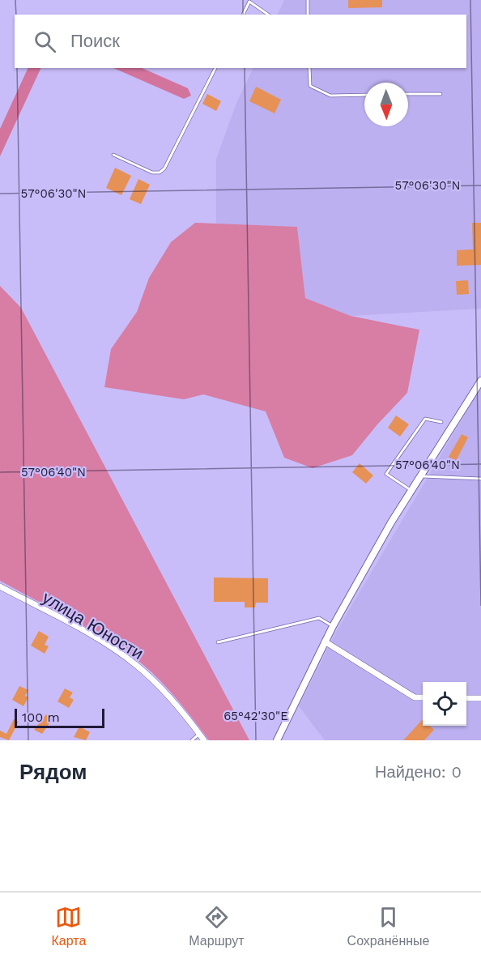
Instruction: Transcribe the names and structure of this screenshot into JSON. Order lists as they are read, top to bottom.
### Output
{
  "streets": {
    "street": ["улица Юности"]
  },
  "scale_bar": "100 m",
  "north": "bottom",
  "page": {
    "search": "Поиск",
    "scale": "100 m",
    "heading": ["Рядом", "Найдено: 0"],
    "nav": ["Карта", "Маршрут", "Сохранённые"]
  },
  "coordinates": ["57°06'30\"N", "57°06'40\"N", "65°42'30\"E"]
}
